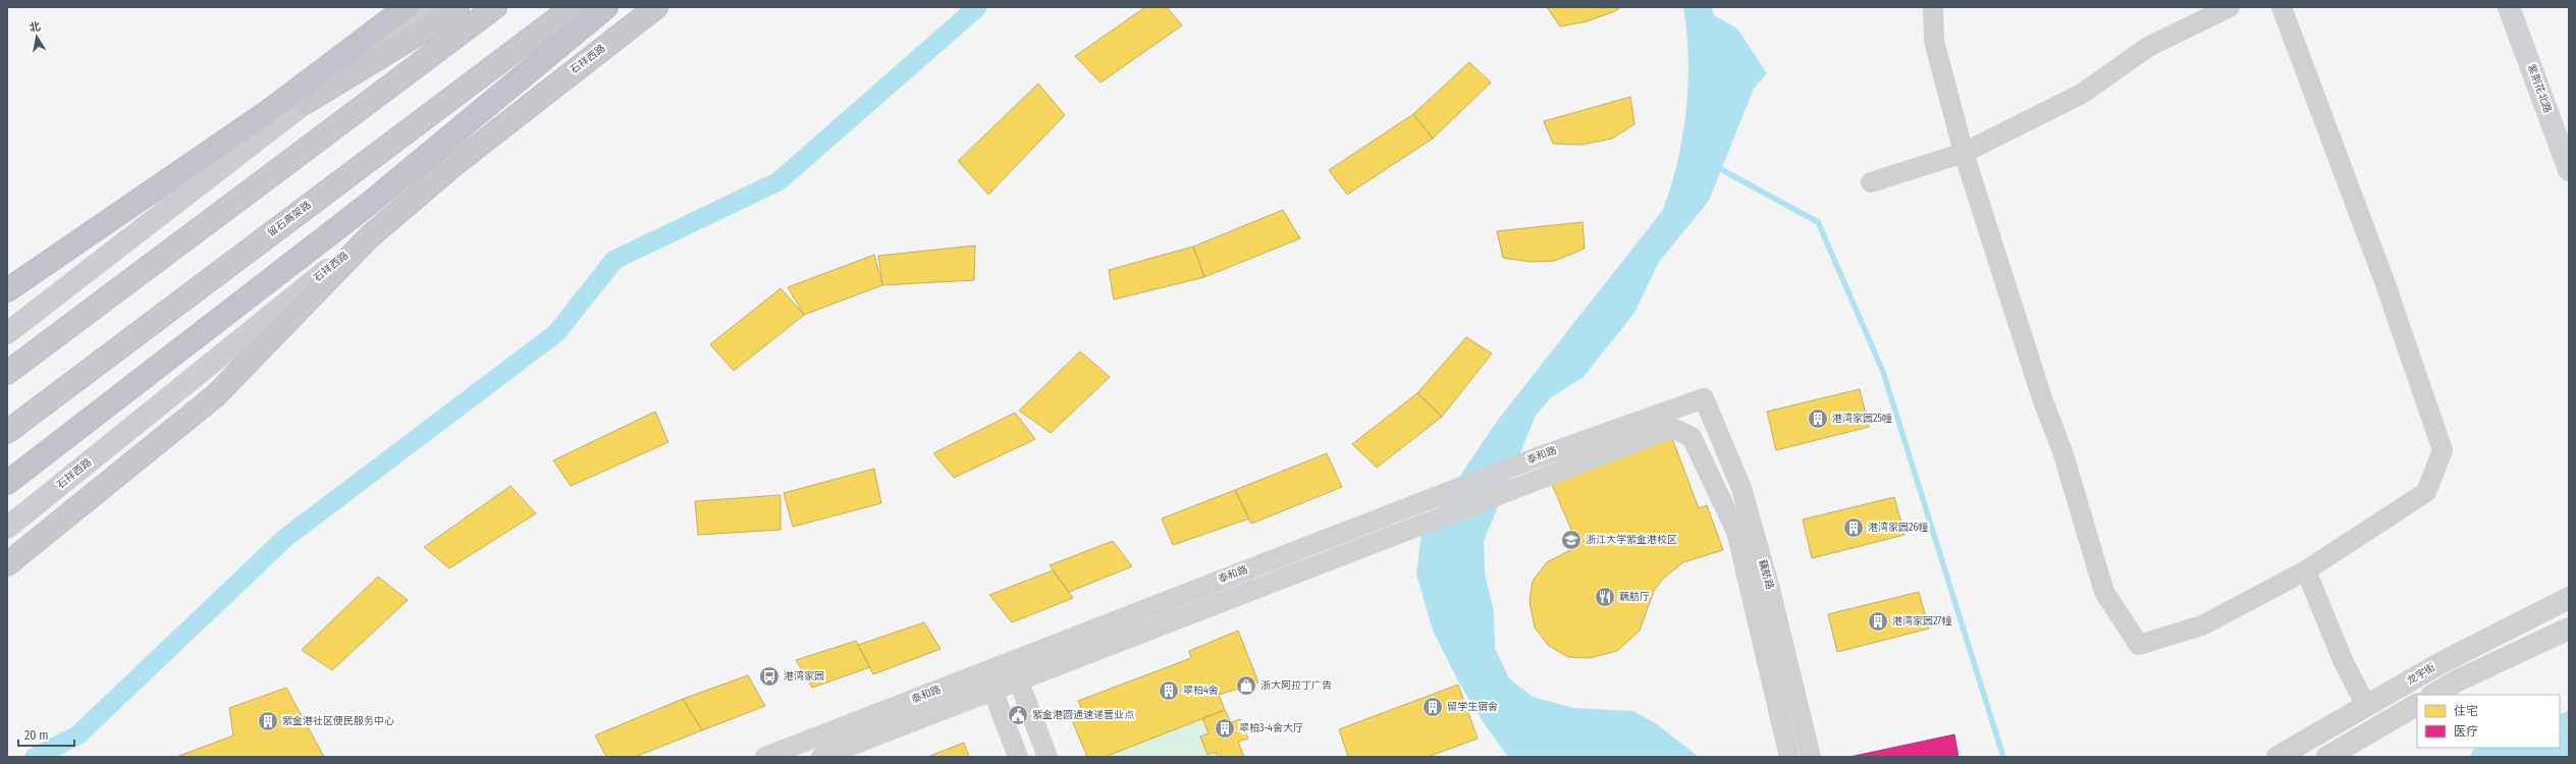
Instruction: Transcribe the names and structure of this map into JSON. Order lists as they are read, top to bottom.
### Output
{
  "streets": {
    "highway": ["石祥西路", "留石高架路"],
    "main road": ["紫荆花北路"],
    "street": ["泰和路", "藕舫路", "龙宇街"]
  },
  "crossings": [
    ["泰和路", "藕舫路"]
  ],
  "places": {
    "building": [
      "港湾家园25幢",
      "港湾家园26幢",
      "港湾家园27幢",
      "翠柏4舍",
      "留学生宿舍",
      "紫金港社区便民服务中心",
      "翠柏3-4舍大厅"
    ],
    "school or university": ["浙江大学紫金港校区"],
    "restaurant": ["藕舫厅"],
    "bus stop": ["港湾家园"],
    "shop": ["浙大阿拉丁广告"],
    "public building": ["紫金港圆通速递营业点"]
  },
  "legend": ["住宅", "医疗"],
  "scale_bar": "20 m",
  "north": "top"
}
